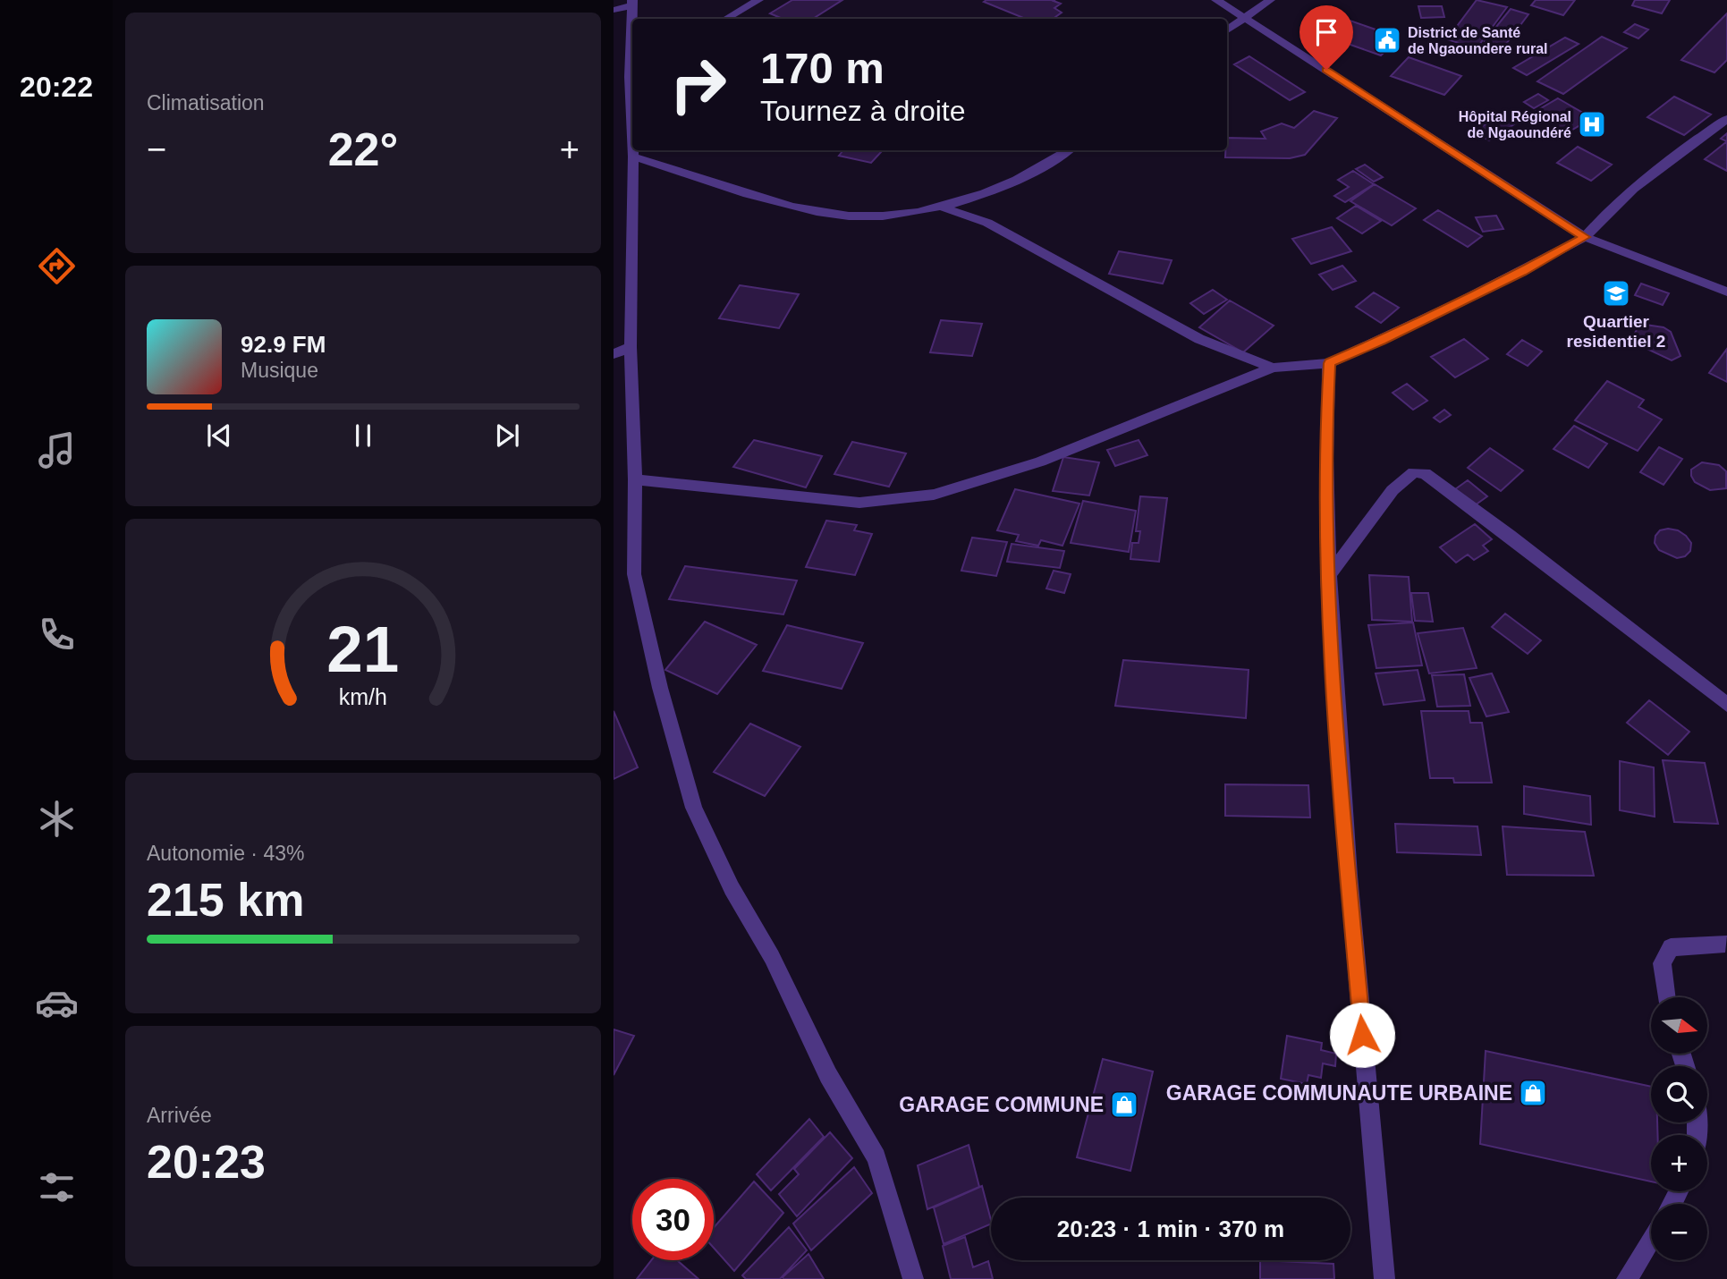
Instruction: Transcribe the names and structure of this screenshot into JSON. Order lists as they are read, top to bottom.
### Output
{
  "places": {
    "public building": ["District de Santé de Ngaoundere rural"],
    "hospital": ["Hôpital Régional de Ngaoundéré"],
    "school or university": ["Quartier residentiel 2"],
    "shop": ["GARAGE COMMUNAUTE URBAINE", "GARAGE COMMUNE"]
  },
  "north": "right",
  "page": {
    "tabs": "20:22",
    "tile": [
      "Climatisation",
      ["Autonomie · 43%", "215 km"],
      ["Arrivée", "20:23"]
    ],
    "turn": ["170 m", "Tournez à droite"],
    "heat": ["−", "22°", "+"],
    "song": ["92.9 FM", "Musique"],
    "map_buttons": ["+", "−"],
    "limit": "30",
    "trip": "20:23 · 1 min · 370 m",
    "gauge": ["21", "km/h"]
  }
}
